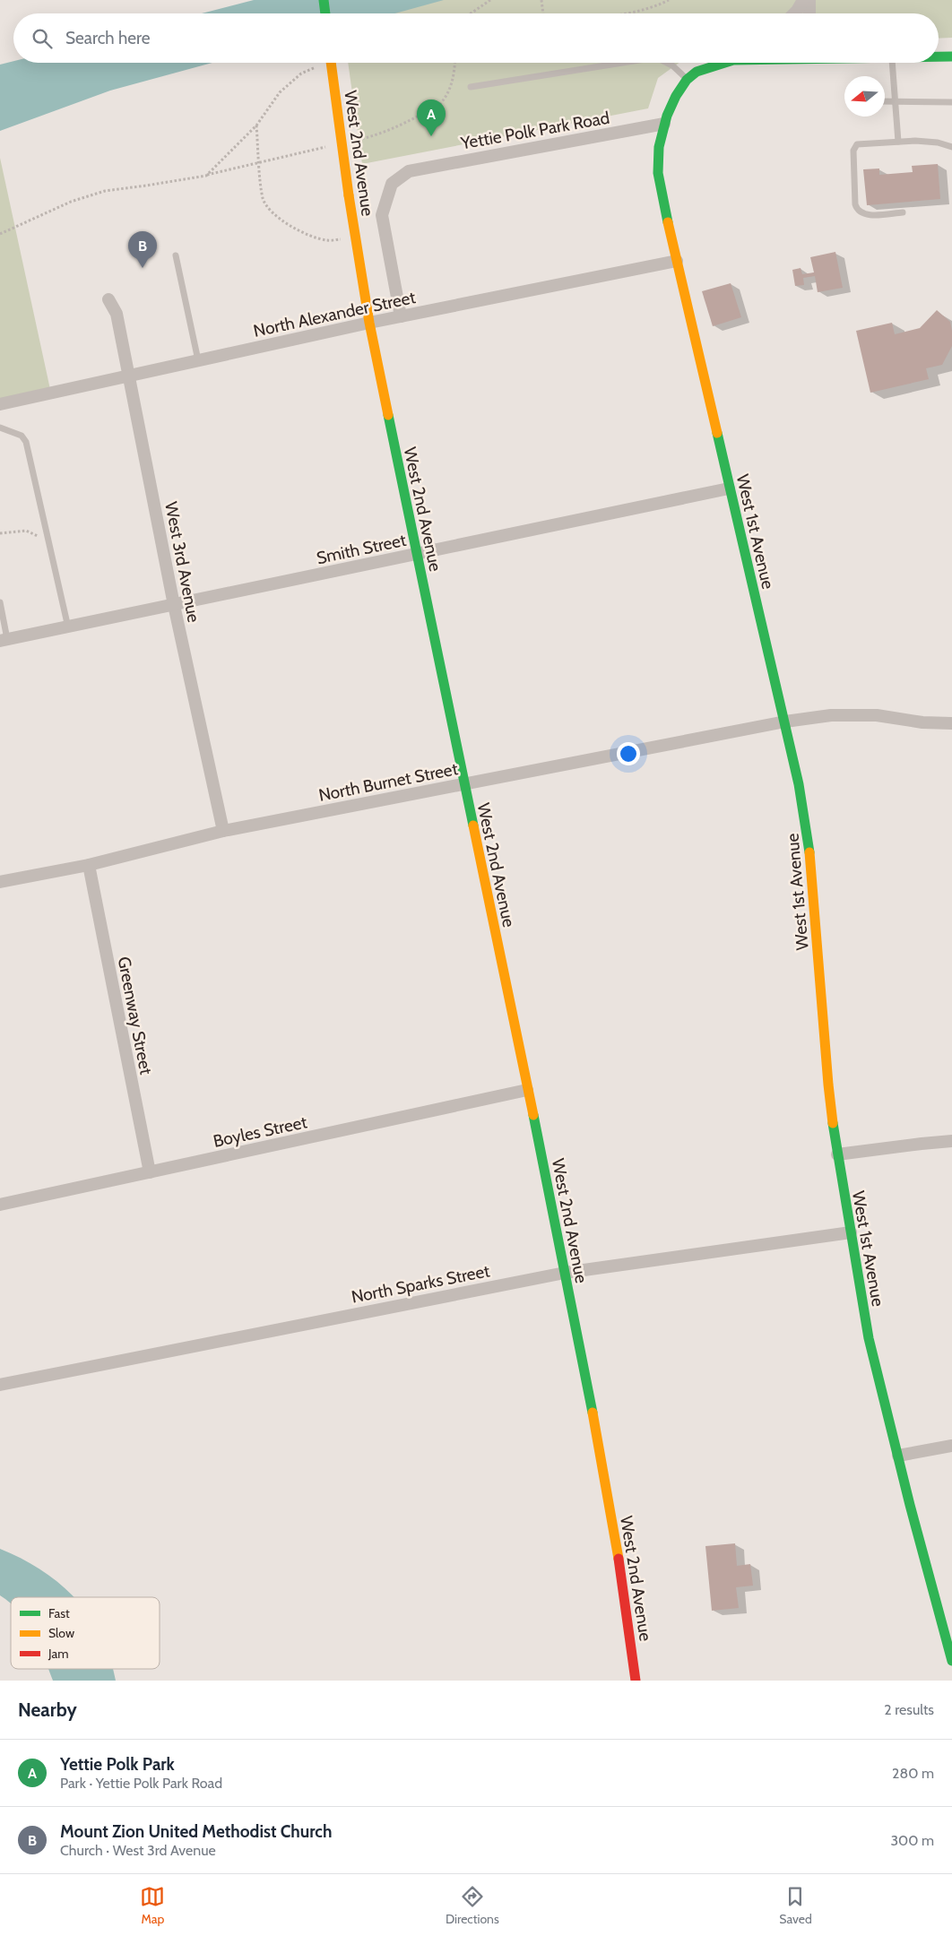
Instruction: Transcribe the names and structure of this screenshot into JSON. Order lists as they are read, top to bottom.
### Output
{
  "streets": {
    "street": [
      "Yettie Polk Park Road",
      "West 2nd Avenue",
      "North Alexander Street",
      "West 1st Avenue",
      "Smith Street",
      "West 3rd Avenue",
      "North Burnet Street",
      "Greenway Street",
      "Boyles Street",
      "North Sparks Street"
    ]
  },
  "crossings": [
    ["Yettie Polk Park Road", "North Alexander Street"],
    ["Yettie Polk Park Road", "West 1st Avenue"],
    ["West 2nd Avenue", "North Alexander Street"],
    ["West 2nd Avenue", "Smith Street"],
    ["West 2nd Avenue", "North Burnet Street"],
    ["West 2nd Avenue", "Boyles Street"],
    ["West 2nd Avenue", "North Sparks Street"],
    ["North Alexander Street", "West 1st Avenue"],
    ["North Alexander Street", "West 3rd Avenue"],
    ["West 1st Avenue", "Smith Street"],
    ["West 1st Avenue", "North Burnet Street"],
    ["West 1st Avenue", "North Sparks Street"],
    ["Smith Street", "West 3rd Avenue"],
    ["West 3rd Avenue", "North Burnet Street"],
    ["North Burnet Street", "Greenway Street"],
    ["Greenway Street", "Boyles Street"]
  ],
  "legend": ["Fast", "Slow", "Jam"],
  "north": "left",
  "page": {
    "search": "Search here",
    "pins": ["A", "B"],
    "heading": ["Nearby", "2 results"],
    "list": [
      {
        "mark": "A",
        "name": "Yettie Polk Park",
        "note": "Park · Yettie Polk Park Road",
        "value": "280 m"
      },
      {
        "mark": "B",
        "name": "Mount Zion United Methodist Church",
        "note": "Church · West 3rd Avenue",
        "value": "300 m"
      }
    ],
    "nav": ["Map", "Directions", "Saved"]
  }
}
